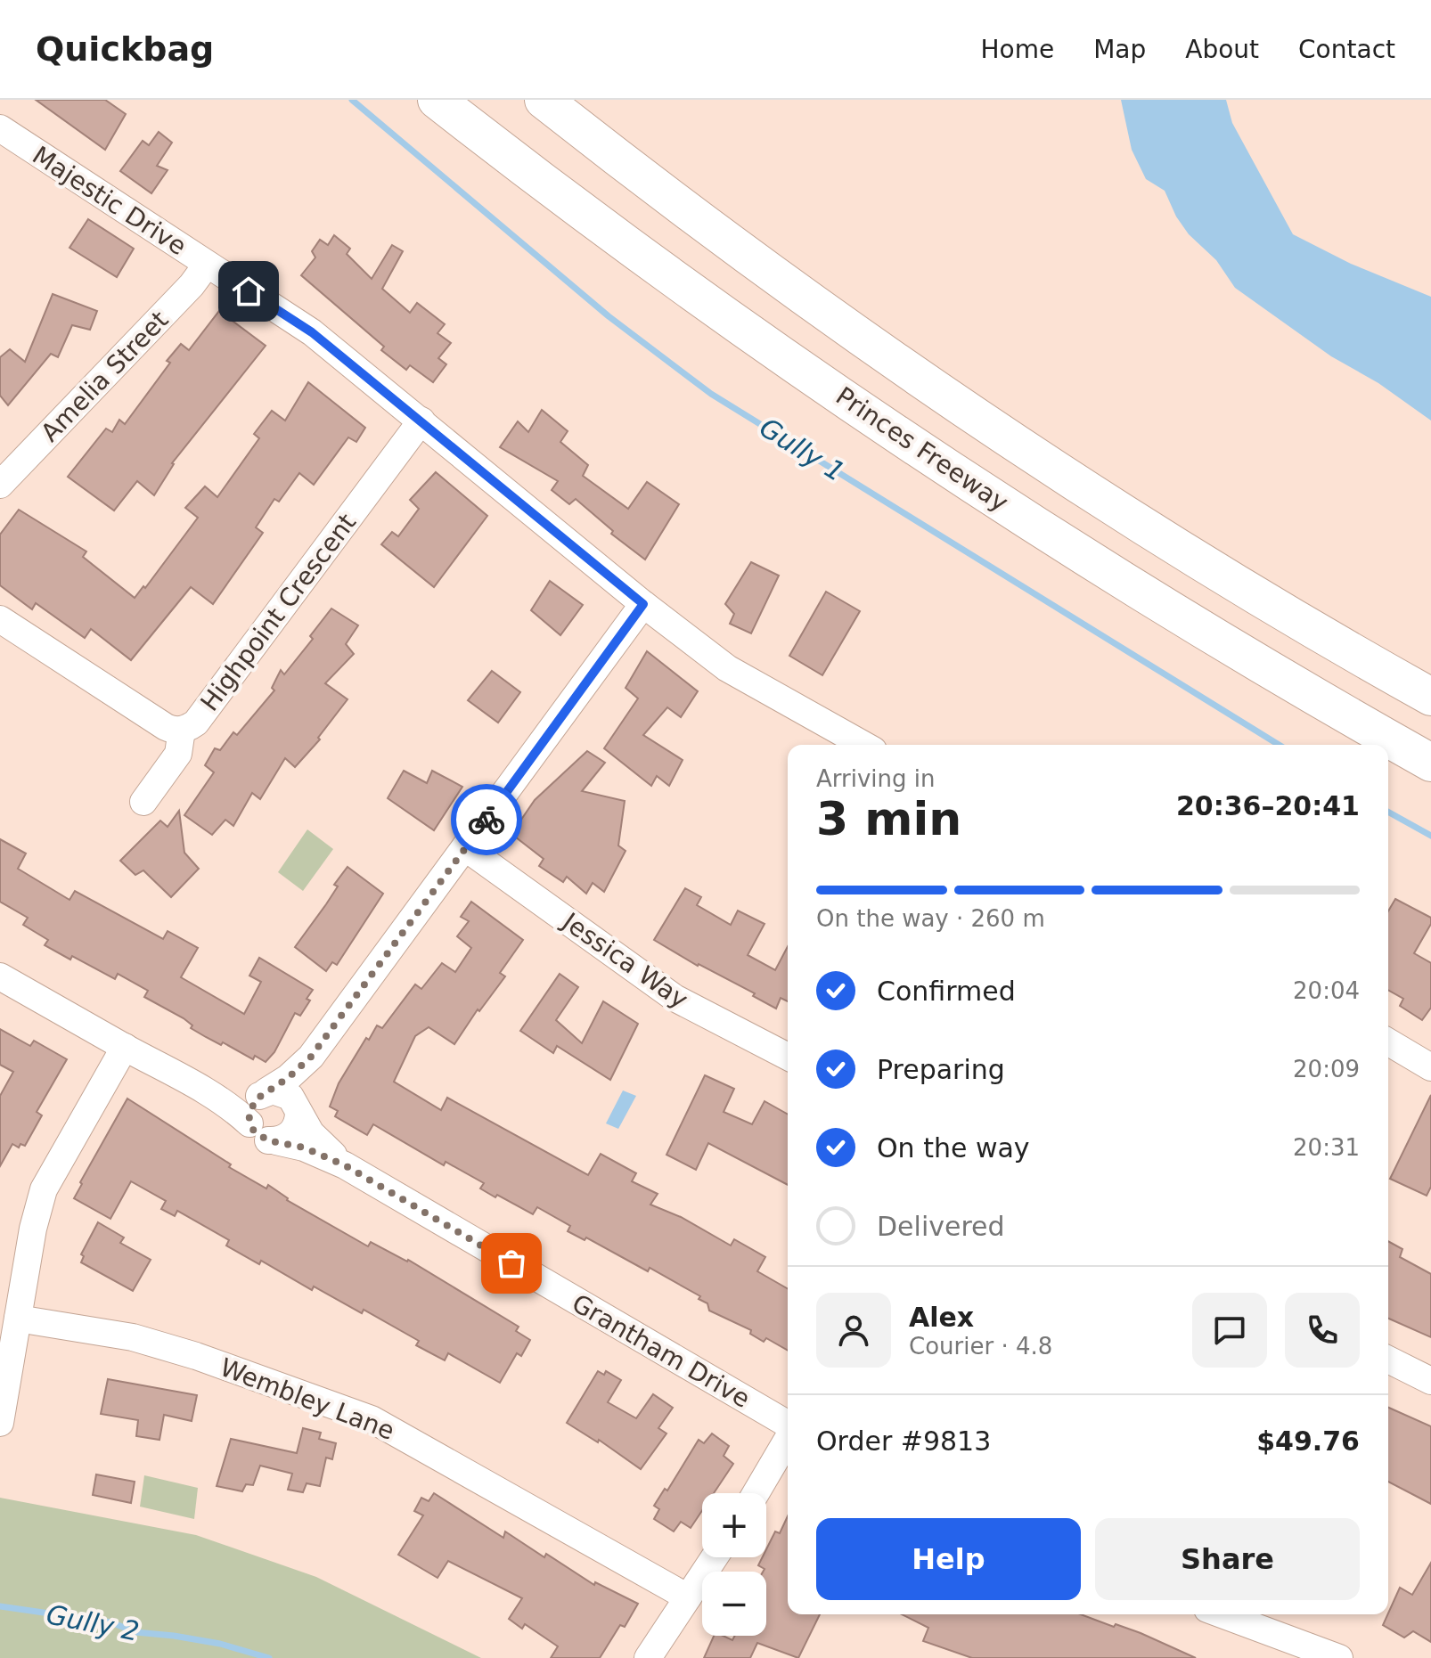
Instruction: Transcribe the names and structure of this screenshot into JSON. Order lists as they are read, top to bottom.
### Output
{
  "streets": {
    "highway": ["Princes Freeway"],
    "street": [
      "Majestic Drive",
      "Amelia Street",
      "Highpoint Crescent",
      "Jessica Way",
      "Grantham Drive",
      "Wembley Lane"
    ]
  },
  "crossings": [
    ["Majestic Drive", "Amelia Street"],
    ["Majestic Drive", "Highpoint Crescent"]
  ],
  "water": ["Gully 1", "Gully 2"],
  "page": {
    "header": "Quickbag",
    "nav": [
      "Home",
      "Map",
      "About",
      "Contact"
    ],
    "heading": ["3 min", "Arriving in", "20:36–20:41"],
    "panel": [
      "Alex",
      "Courier · 4.8",
      "Order #9813",
      "$49.76"
    ],
    "bar": "On the way · 260 m",
    "list": [
      ["Confirmed", "20:04"],
      ["Preparing", "20:09"],
      ["On the way", "20:31"],
      "Delivered"
    ],
    "map_buttons": ["+", "−"],
    "buttons": ["Help", "Share"]
  }
}
